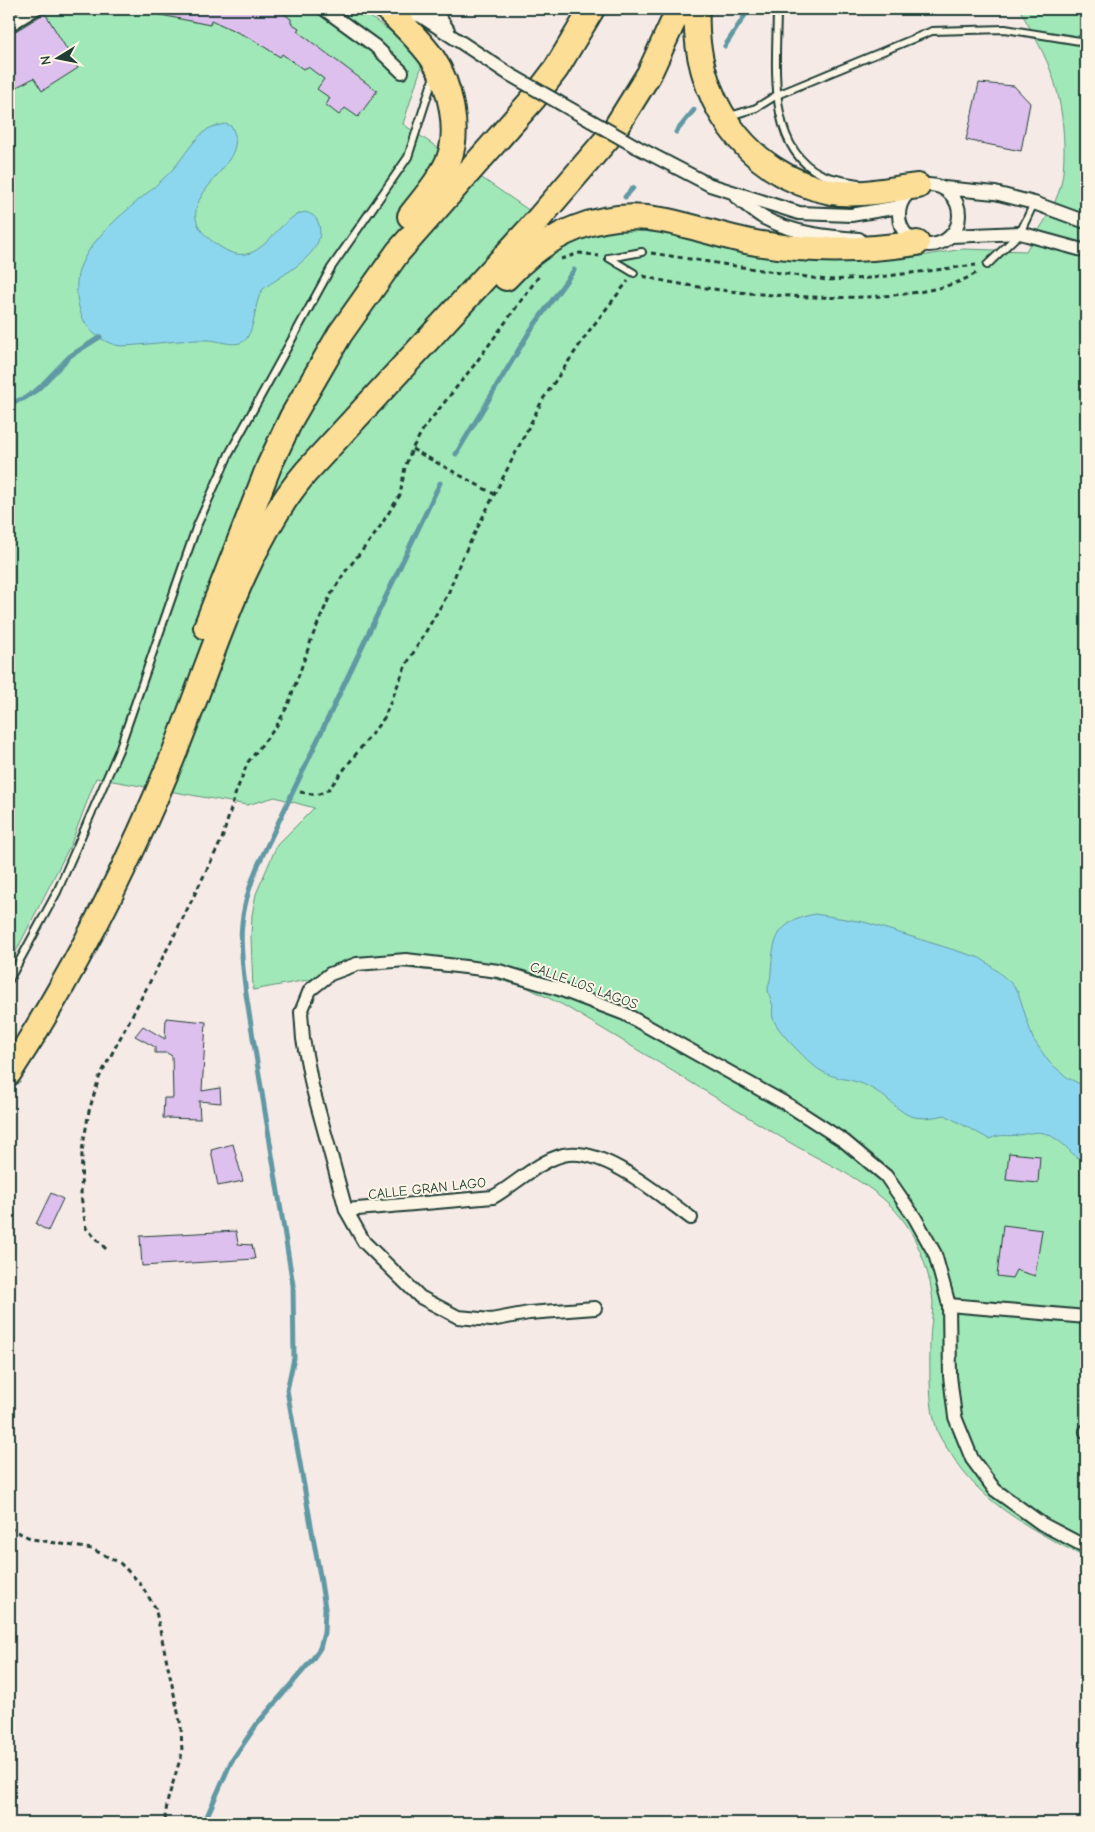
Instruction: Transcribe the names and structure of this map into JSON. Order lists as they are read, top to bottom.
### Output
{
  "streets": {
    "street": ["CALLE LOS LAGOS", "CALLE GRAN LAGO"]
  },
  "crossings": [
    ["CALLE LOS LAGOS", "CALLE GRAN LAGO"]
  ],
  "north": "left"
}
